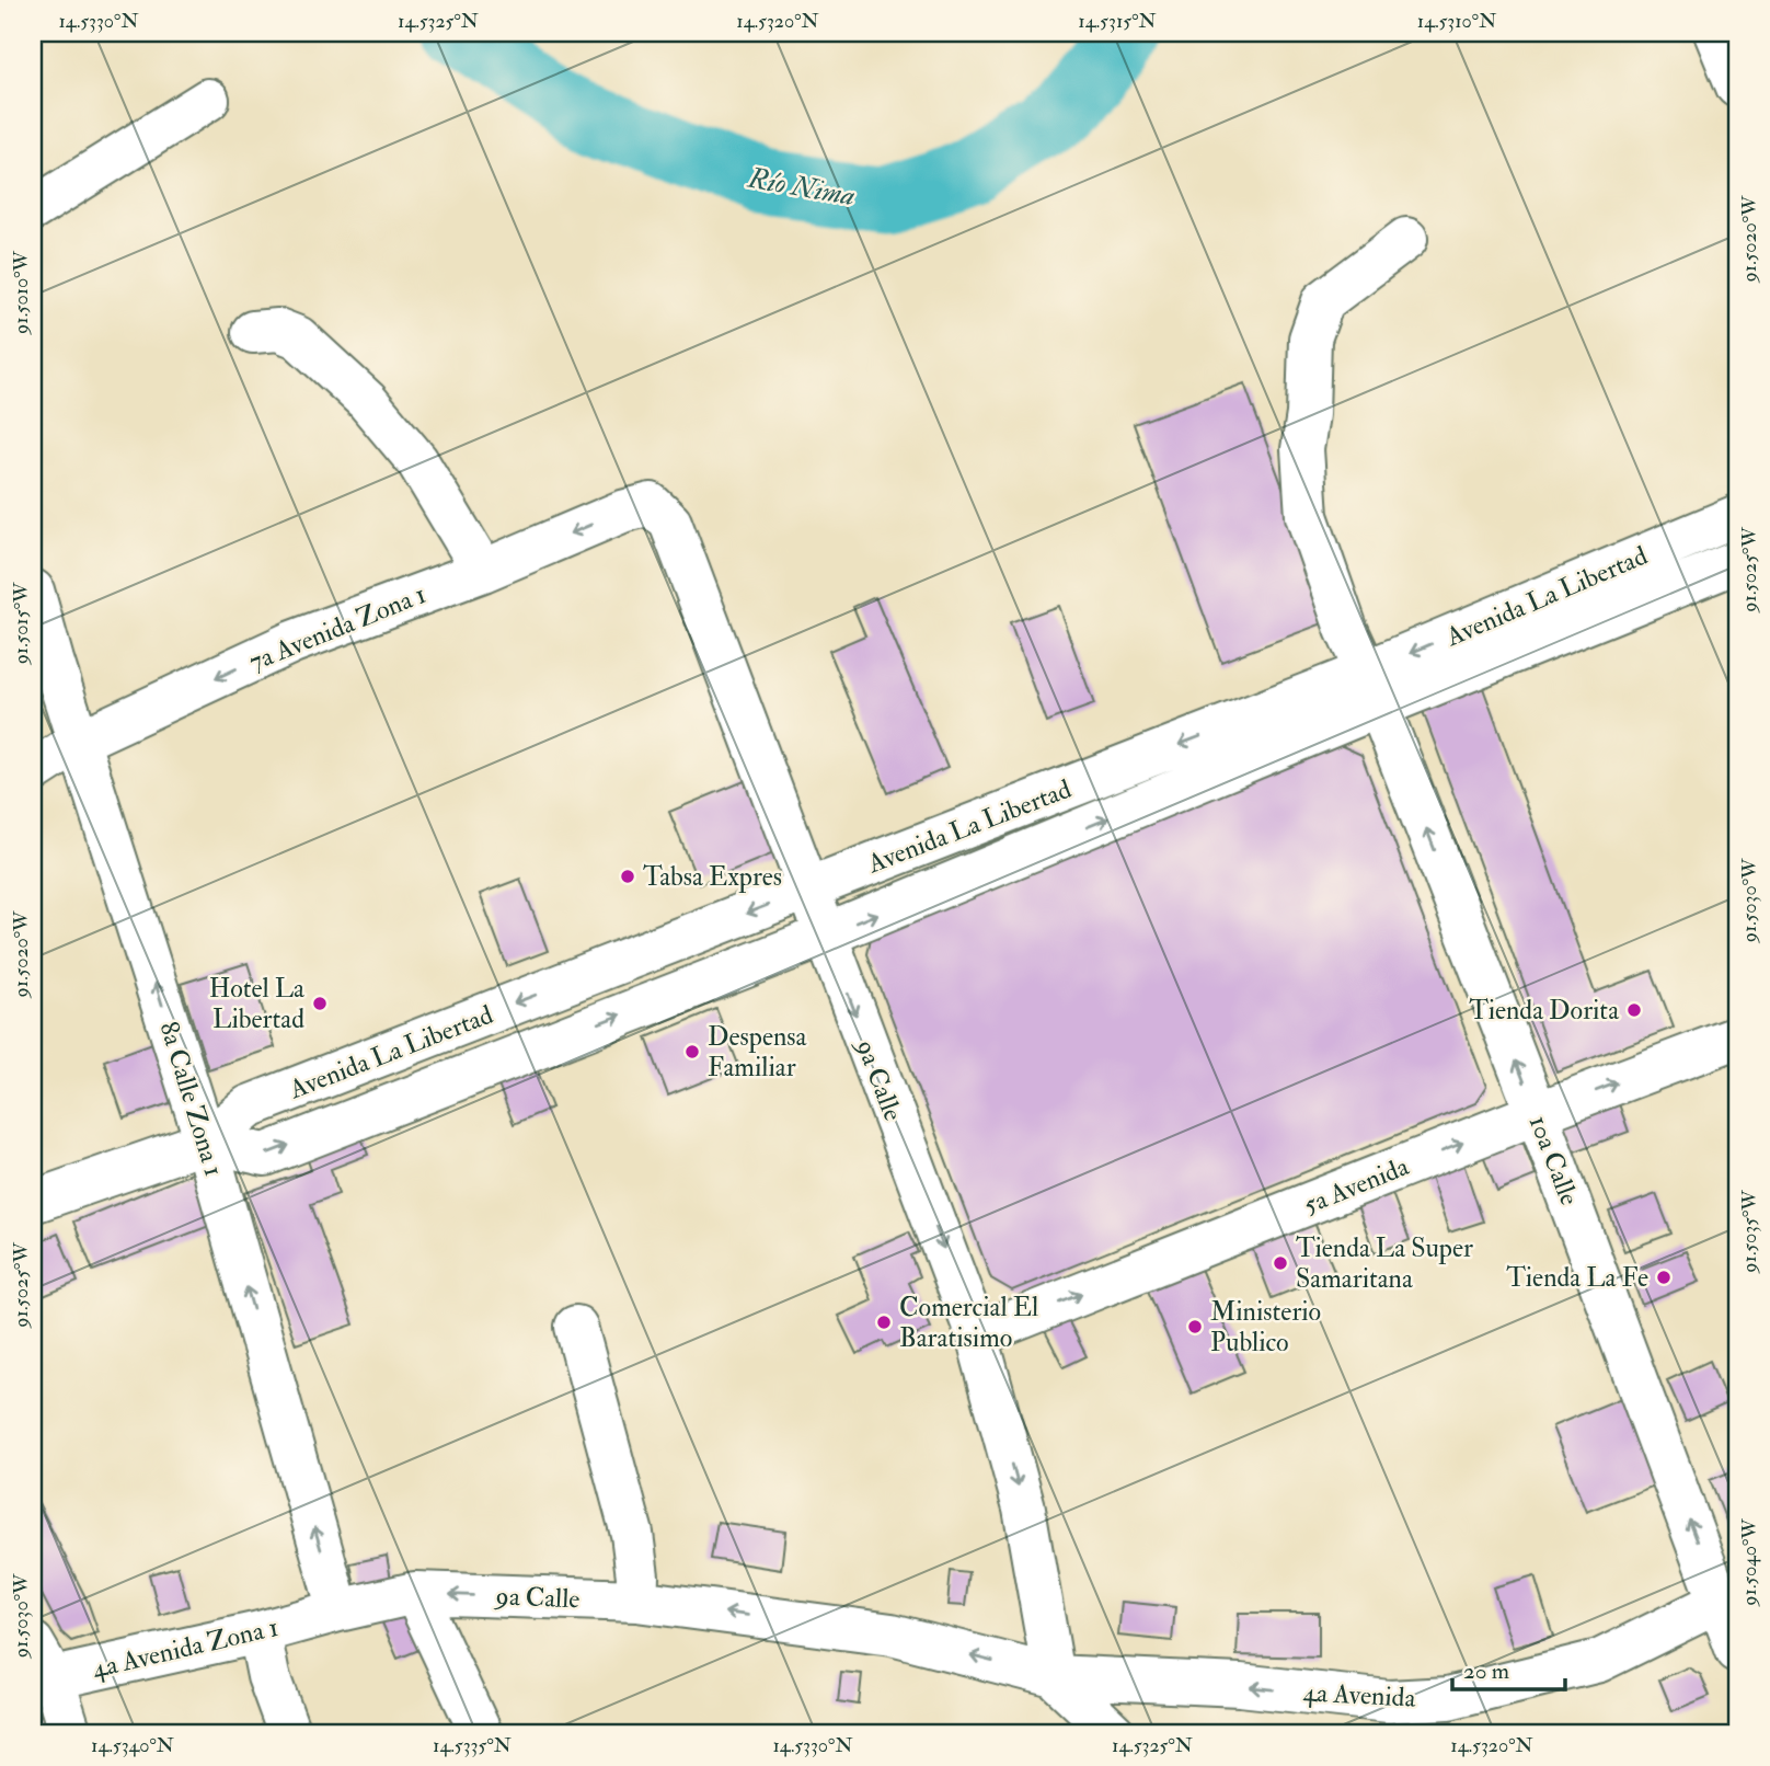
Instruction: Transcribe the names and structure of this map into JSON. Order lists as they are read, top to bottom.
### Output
{
  "streets": {
    "street": [
      "Avenida La Libertad",
      "7a Avenida Zona 1",
      "9a Calle",
      "8a Calle Zona 1",
      "10a Calle",
      "5a Avenida",
      "4a Avenida Zona 1",
      "4a Avenida"
    ]
  },
  "crossings": [
    ["Avenida La Libertad", "9a Calle"],
    ["Avenida La Libertad", "8a Calle Zona 1"],
    ["Avenida La Libertad", "10a Calle"],
    ["7a Avenida Zona 1", "9a Calle"],
    ["7a Avenida Zona 1", "8a Calle Zona 1"],
    ["9a Calle", "8a Calle Zona 1"],
    ["9a Calle", "5a Avenida"],
    ["9a Calle", "4a Avenida Zona 1"],
    ["9a Calle", "4a Avenida"],
    ["8a Calle Zona 1", "4a Avenida Zona 1"],
    ["10a Calle", "5a Avenida"],
    ["10a Calle", "4a Avenida"]
  ],
  "one_way": [
    "7a Avenida Zona 1",
    "8a Calle Zona 1",
    "10a Calle",
    "5a Avenida",
    "4a Avenida"
  ],
  "water": ["Río Nima"],
  "places": [
    "Tabsa Expres",
    "Hotel La Libertad",
    "Tienda Dorita",
    "Despensa Familiar",
    "Tienda La Super Samaritana",
    "Tienda La Fe",
    "Comercial El Baratisimo",
    "Ministerio Publico"
  ],
  "scale_bar": "20 m",
  "coordinates": [
    "14.5330°N",
    "14.5325°N",
    "14.5320°N",
    "14.5315°N",
    "14.5310°N",
    "91.5020°W",
    "91.5010°W",
    "91.5025°W",
    "91.5015°W",
    "91.5030°W",
    "91.5035°W",
    "91.5040°W",
    "14.5340°N",
    "14.5335°N"
  ]
}
